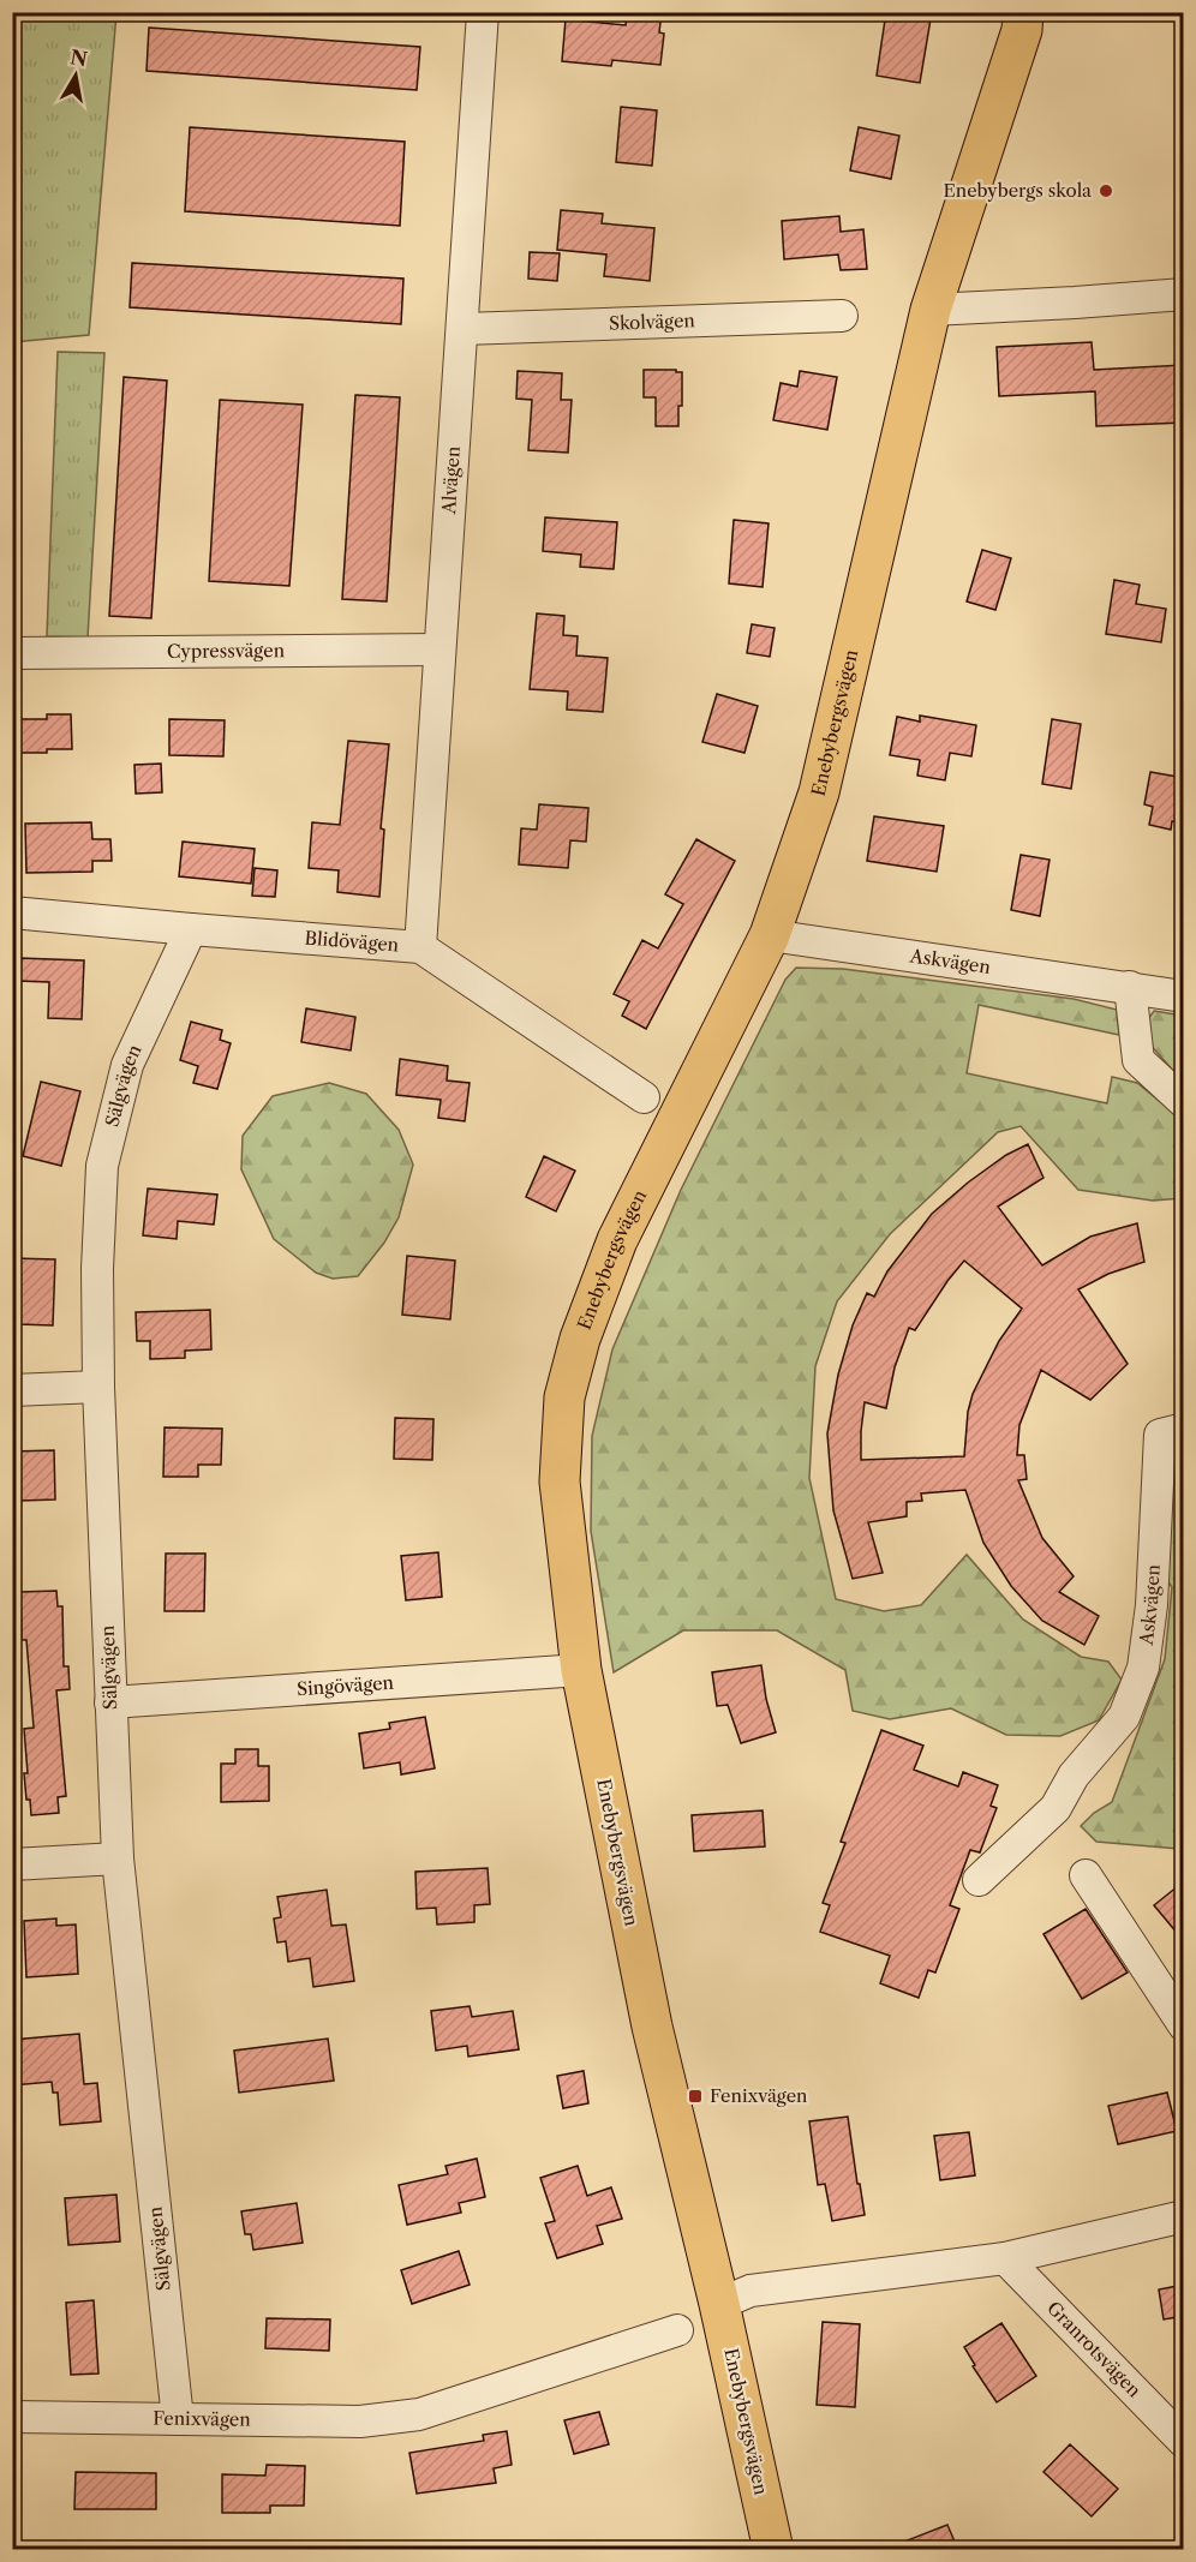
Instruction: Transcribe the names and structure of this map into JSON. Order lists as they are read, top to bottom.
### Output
{
  "streets": {
    "main road": ["Enebybergsvägen"],
    "street": [
      "Skolvägen",
      "Alvägen",
      "Cypressvägen",
      "Blidövägen",
      "Askvägen",
      "Sälgvägen",
      "Singövägen",
      "Granrotsvägen",
      "Fenixvägen"
    ]
  },
  "crossings": [
    ["Skolvägen", "Alvägen"],
    ["Alvägen", "Cypressvägen"],
    ["Alvägen", "Blidövägen"],
    ["Enebybergsvägen", "Askvägen"],
    ["Enebybergsvägen", "Singövägen"],
    ["Blidövägen", "Sälgvägen"],
    ["Sälgvägen", "Singövägen"],
    ["Sälgvägen", "Fenixvägen"]
  ],
  "places": {
    "other": ["Enebybergs skola"],
    "transit": ["Fenixvägen"]
  },
  "north": "top"
}
